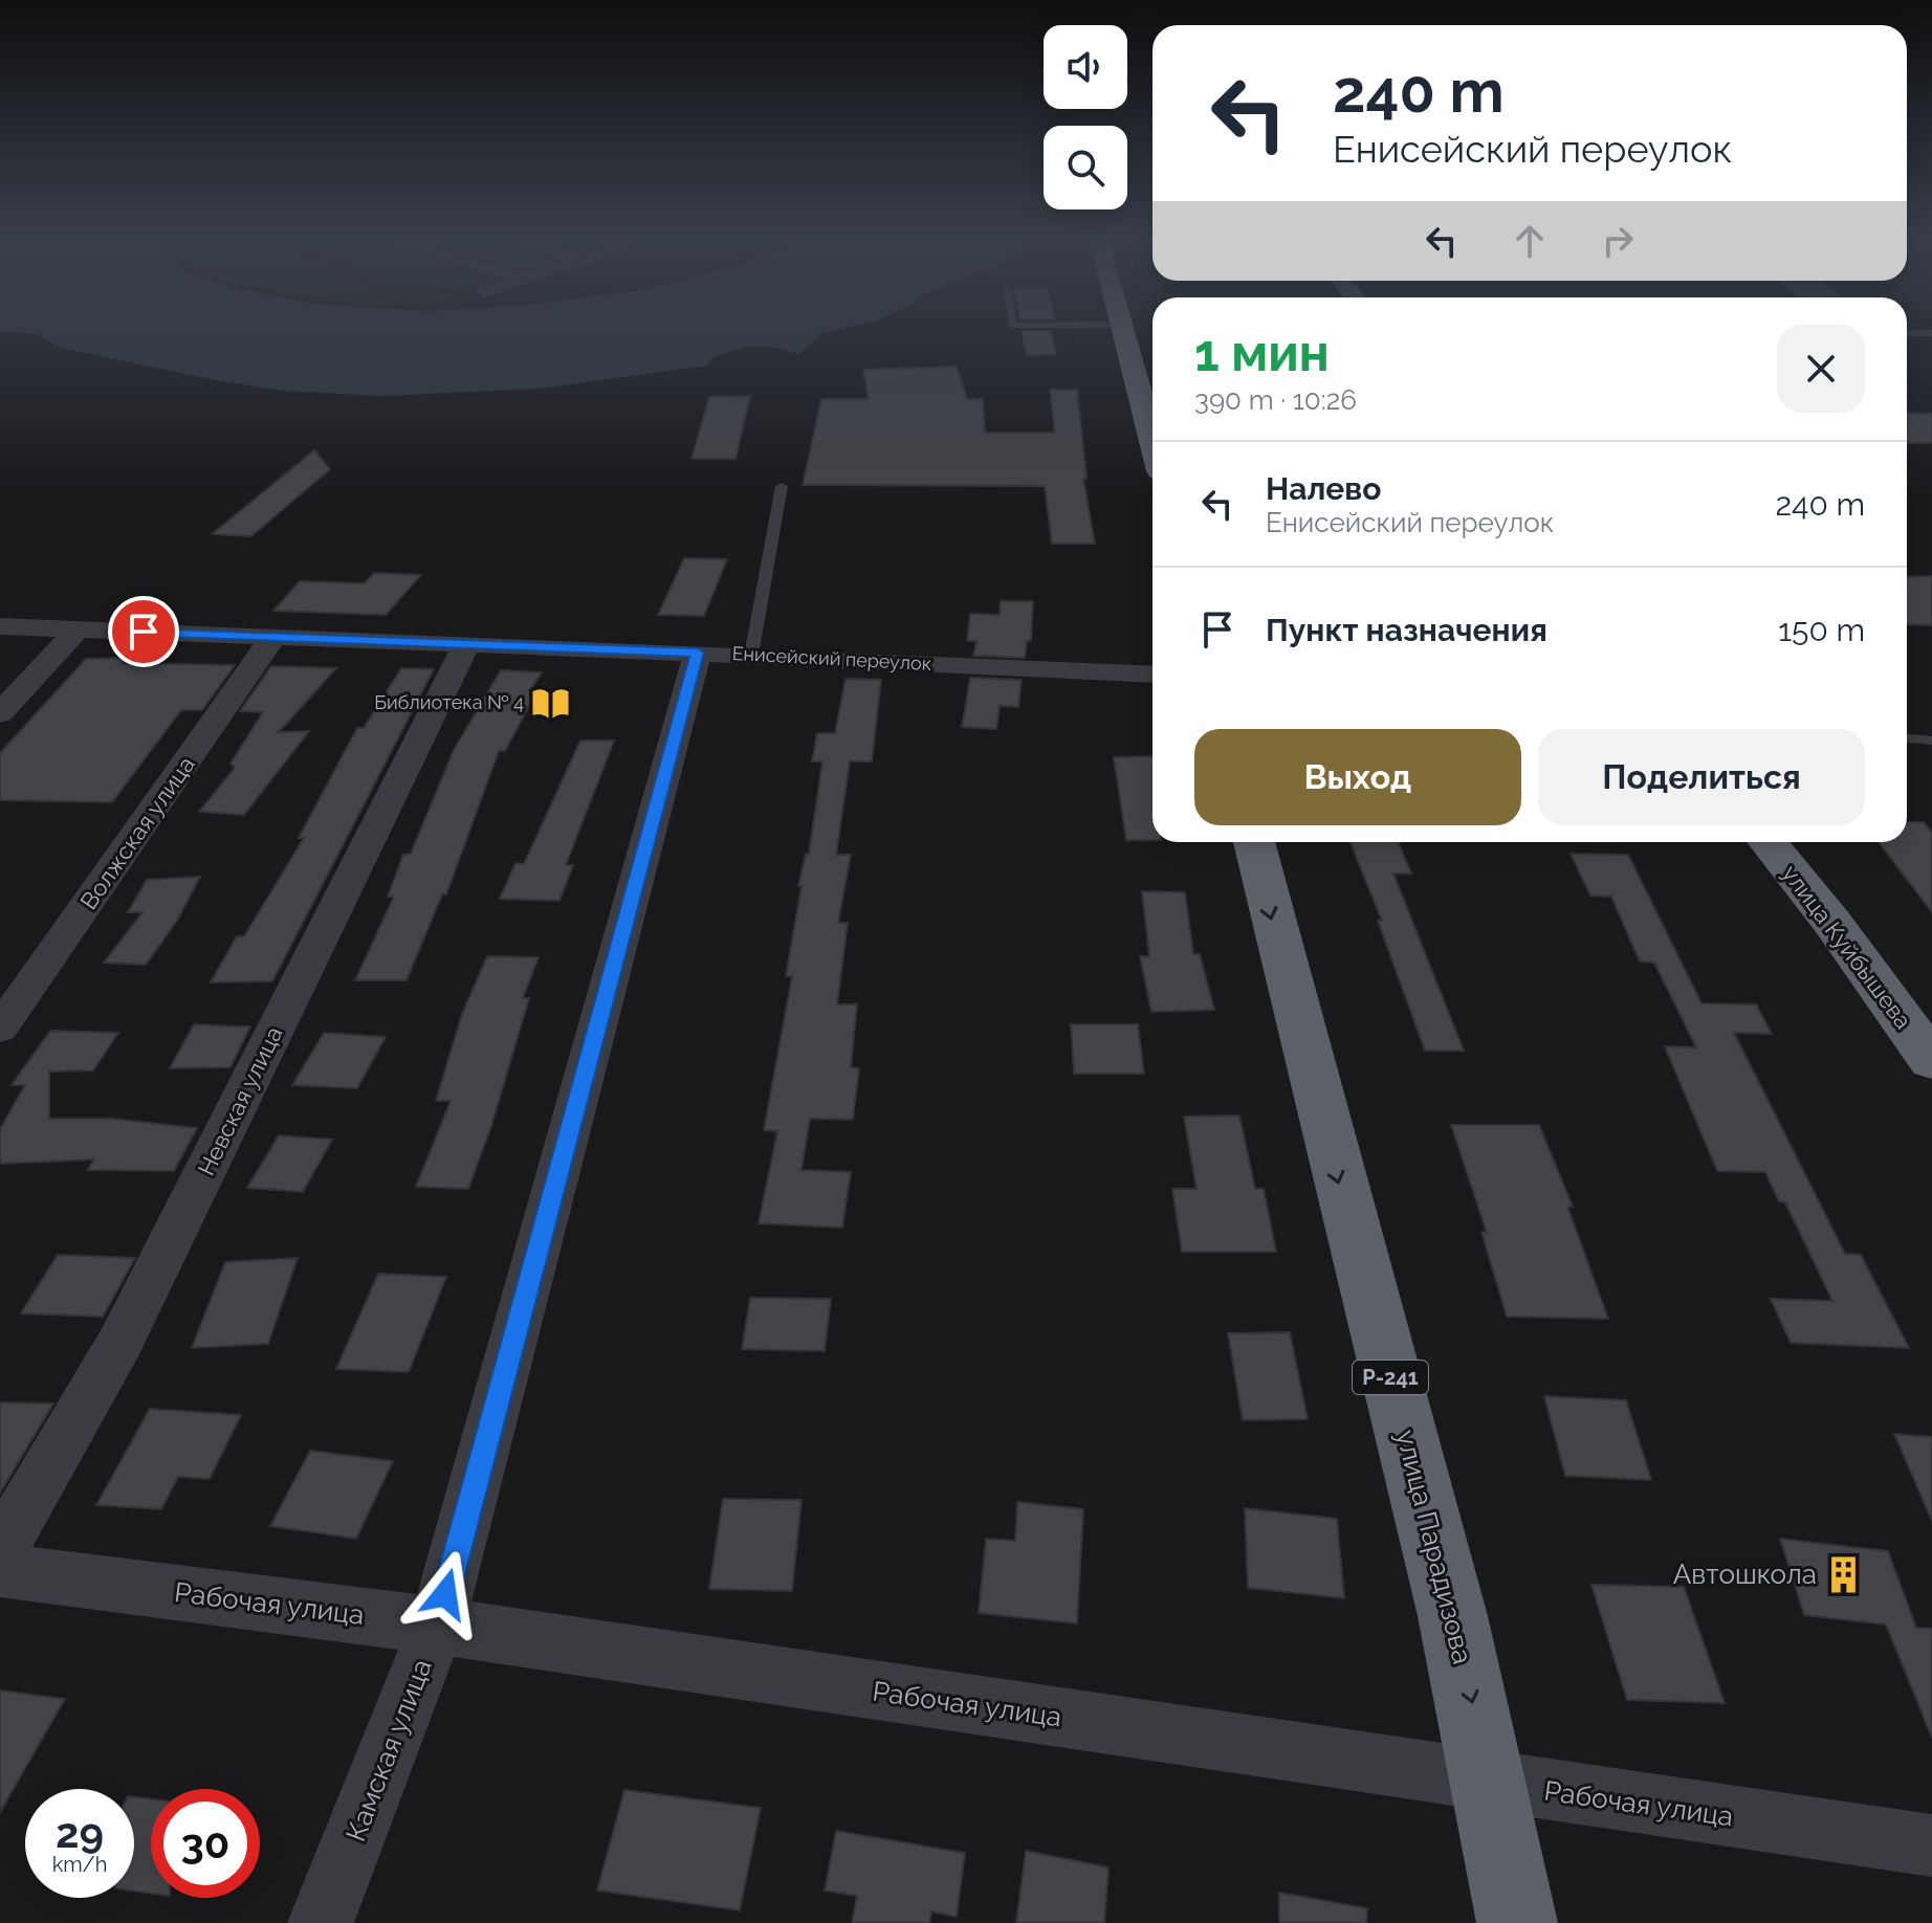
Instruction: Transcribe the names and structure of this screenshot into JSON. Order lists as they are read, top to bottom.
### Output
{
  "streets": {
    "highway": ["улица Куйбышева", "Р-241", "улица Парадизова"],
    "street": [
      "Енисейский переулок",
      "Волжская улица",
      "Невская улица",
      "Рабочая улица",
      "Камская улица"
    ]
  },
  "crossings": [
    ["Енисейский переулок", "Волжская улица"],
    ["Енисейский переулок", "Невская улица"],
    ["Енисейский переулок", "Камская улица"],
    ["улица Парадизова", "Рабочая улица"],
    ["Рабочая улица", "Камская улица"]
  ],
  "one_way": ["улица Парадизова"],
  "places": {
    "library": ["Библиотека № 4"],
    "building": ["Автошкола"]
  },
  "page": {
    "turn": ["240 m", "Енисейский переулок"],
    "heading": ["1 мин", "390 m · 10:26"],
    "list": [
      {
        "name": "Налево",
        "note": "Енисейский переулок",
        "value": "240 m"
      },
      {
        "name": "Пункт назначения",
        "value": "150 m"
      }
    ],
    "buttons": ["Выход", "Поделиться"],
    "speed": "29 km/h",
    "limit": "30"
  }
}
